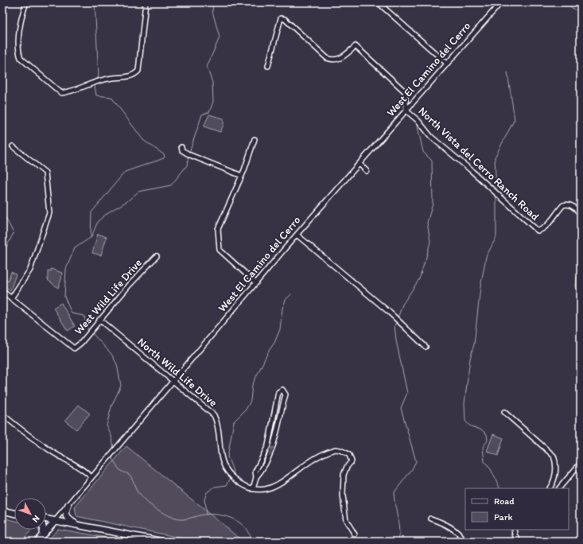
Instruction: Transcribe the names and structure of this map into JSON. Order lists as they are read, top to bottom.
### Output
{
  "streets": {
    "main road": ["West El Camino del Cerro"],
    "street": ["North Vista del Cerro Ranch Road", "West Wild Life Drive", "North Wild Life Drive"]
  },
  "crossings": [
    ["West El Camino del Cerro", "North Vista del Cerro Ranch Road"],
    ["West El Camino del Cerro", "North Wild Life Drive"],
    ["West Wild Life Drive", "North Wild Life Drive"]
  ],
  "legend": ["Road", "Park"],
  "north": "bottom right"
}
